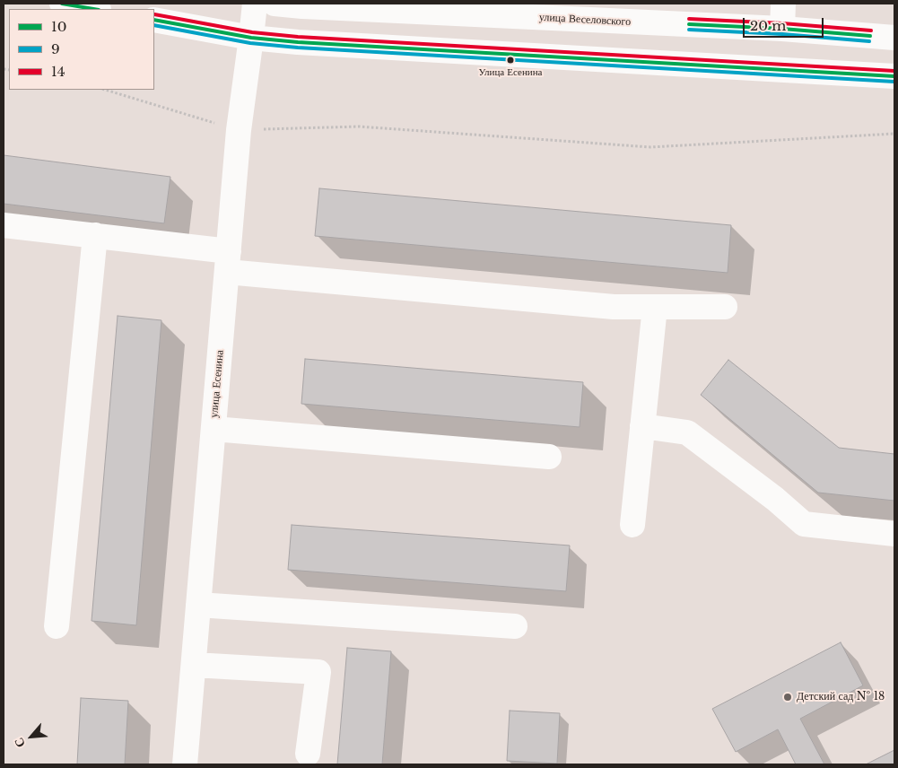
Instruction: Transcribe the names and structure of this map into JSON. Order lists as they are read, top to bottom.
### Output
{
  "streets": {
    "main road": ["улица Веселовского", "улица Есенина"]
  },
  "places": ["Улица Есенина", "Детский сад № 18"],
  "lines": ["transit line 10", "transit line 14", "transit line 9"],
  "legend": ["10", "9", "14"],
  "scale_bar": "20 m",
  "north": "bottom left"
}
